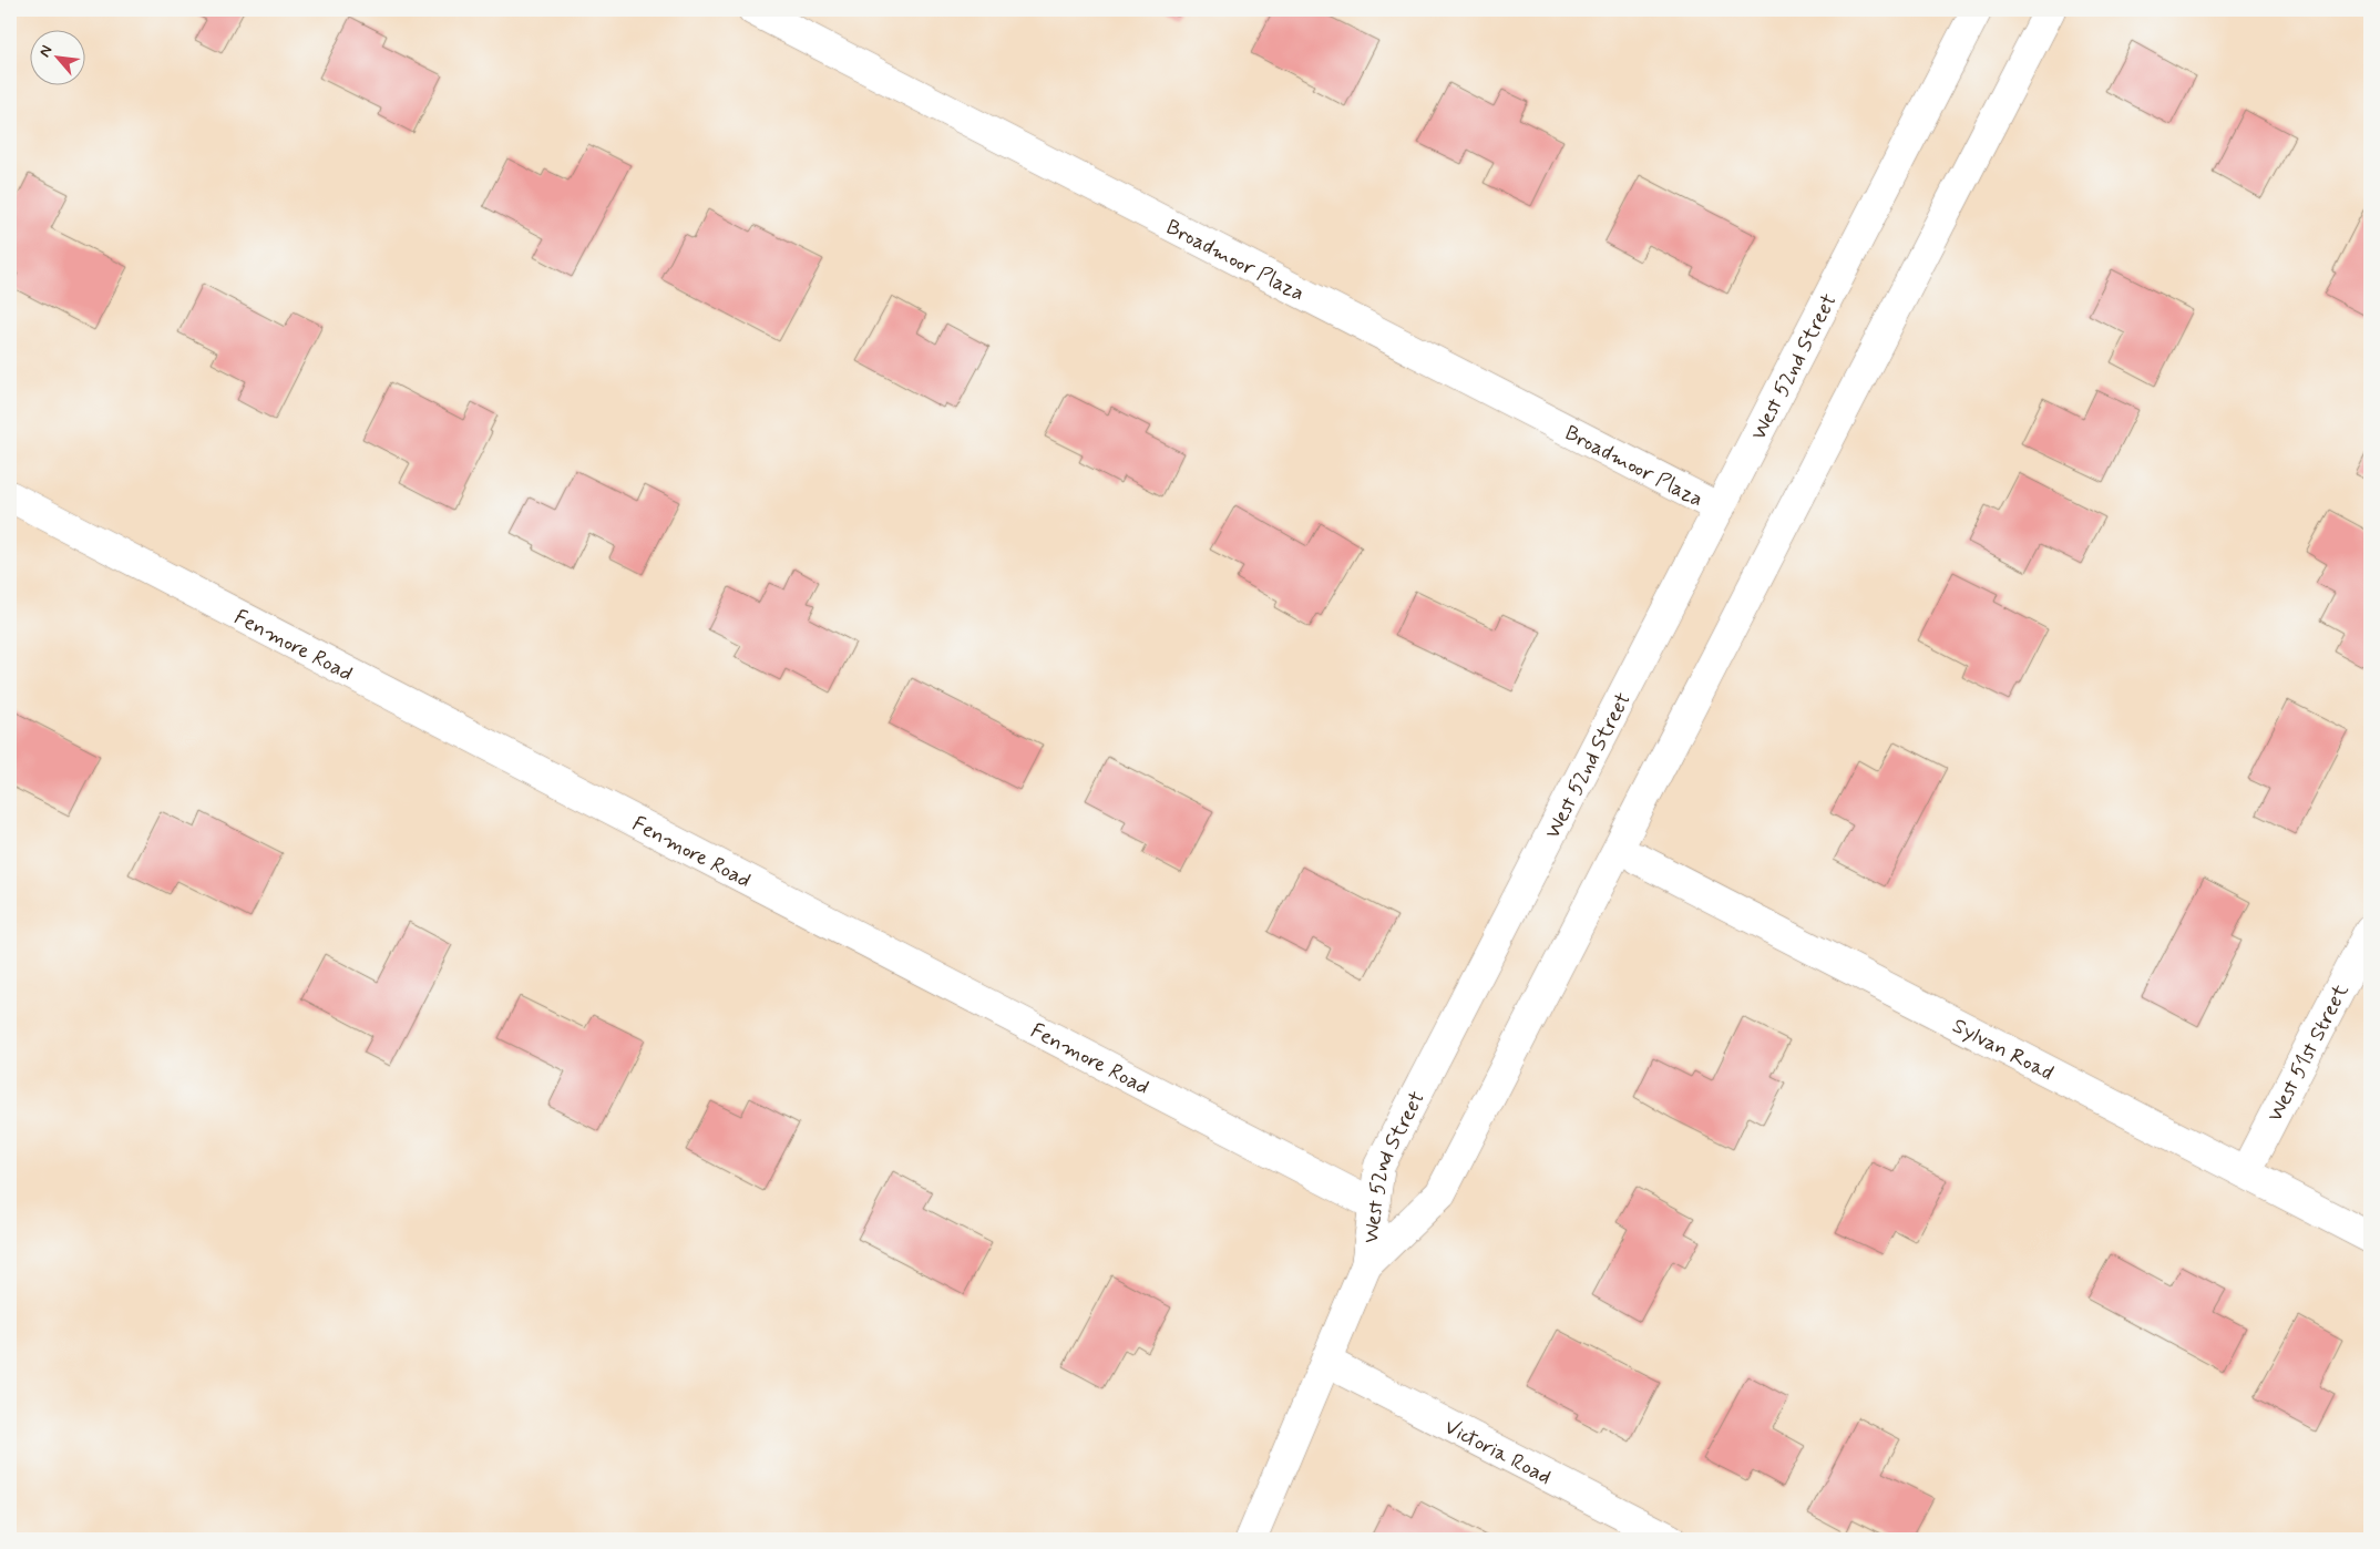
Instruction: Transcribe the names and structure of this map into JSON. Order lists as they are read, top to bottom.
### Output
{
  "streets": {
    "street": [
      "Broadmoor Plaza",
      "West 52nd Street",
      "Fenmore Road",
      "Sylvan Road",
      "West 51st Street",
      "Victoria Road"
    ]
  },
  "crossings": [
    ["Broadmoor Plaza", "West 52nd Street"],
    ["West 52nd Street", "Fenmore Road"],
    ["West 52nd Street", "Victoria Road"],
    ["Sylvan Road", "West 51st Street"]
  ],
  "north": "top left"
}
